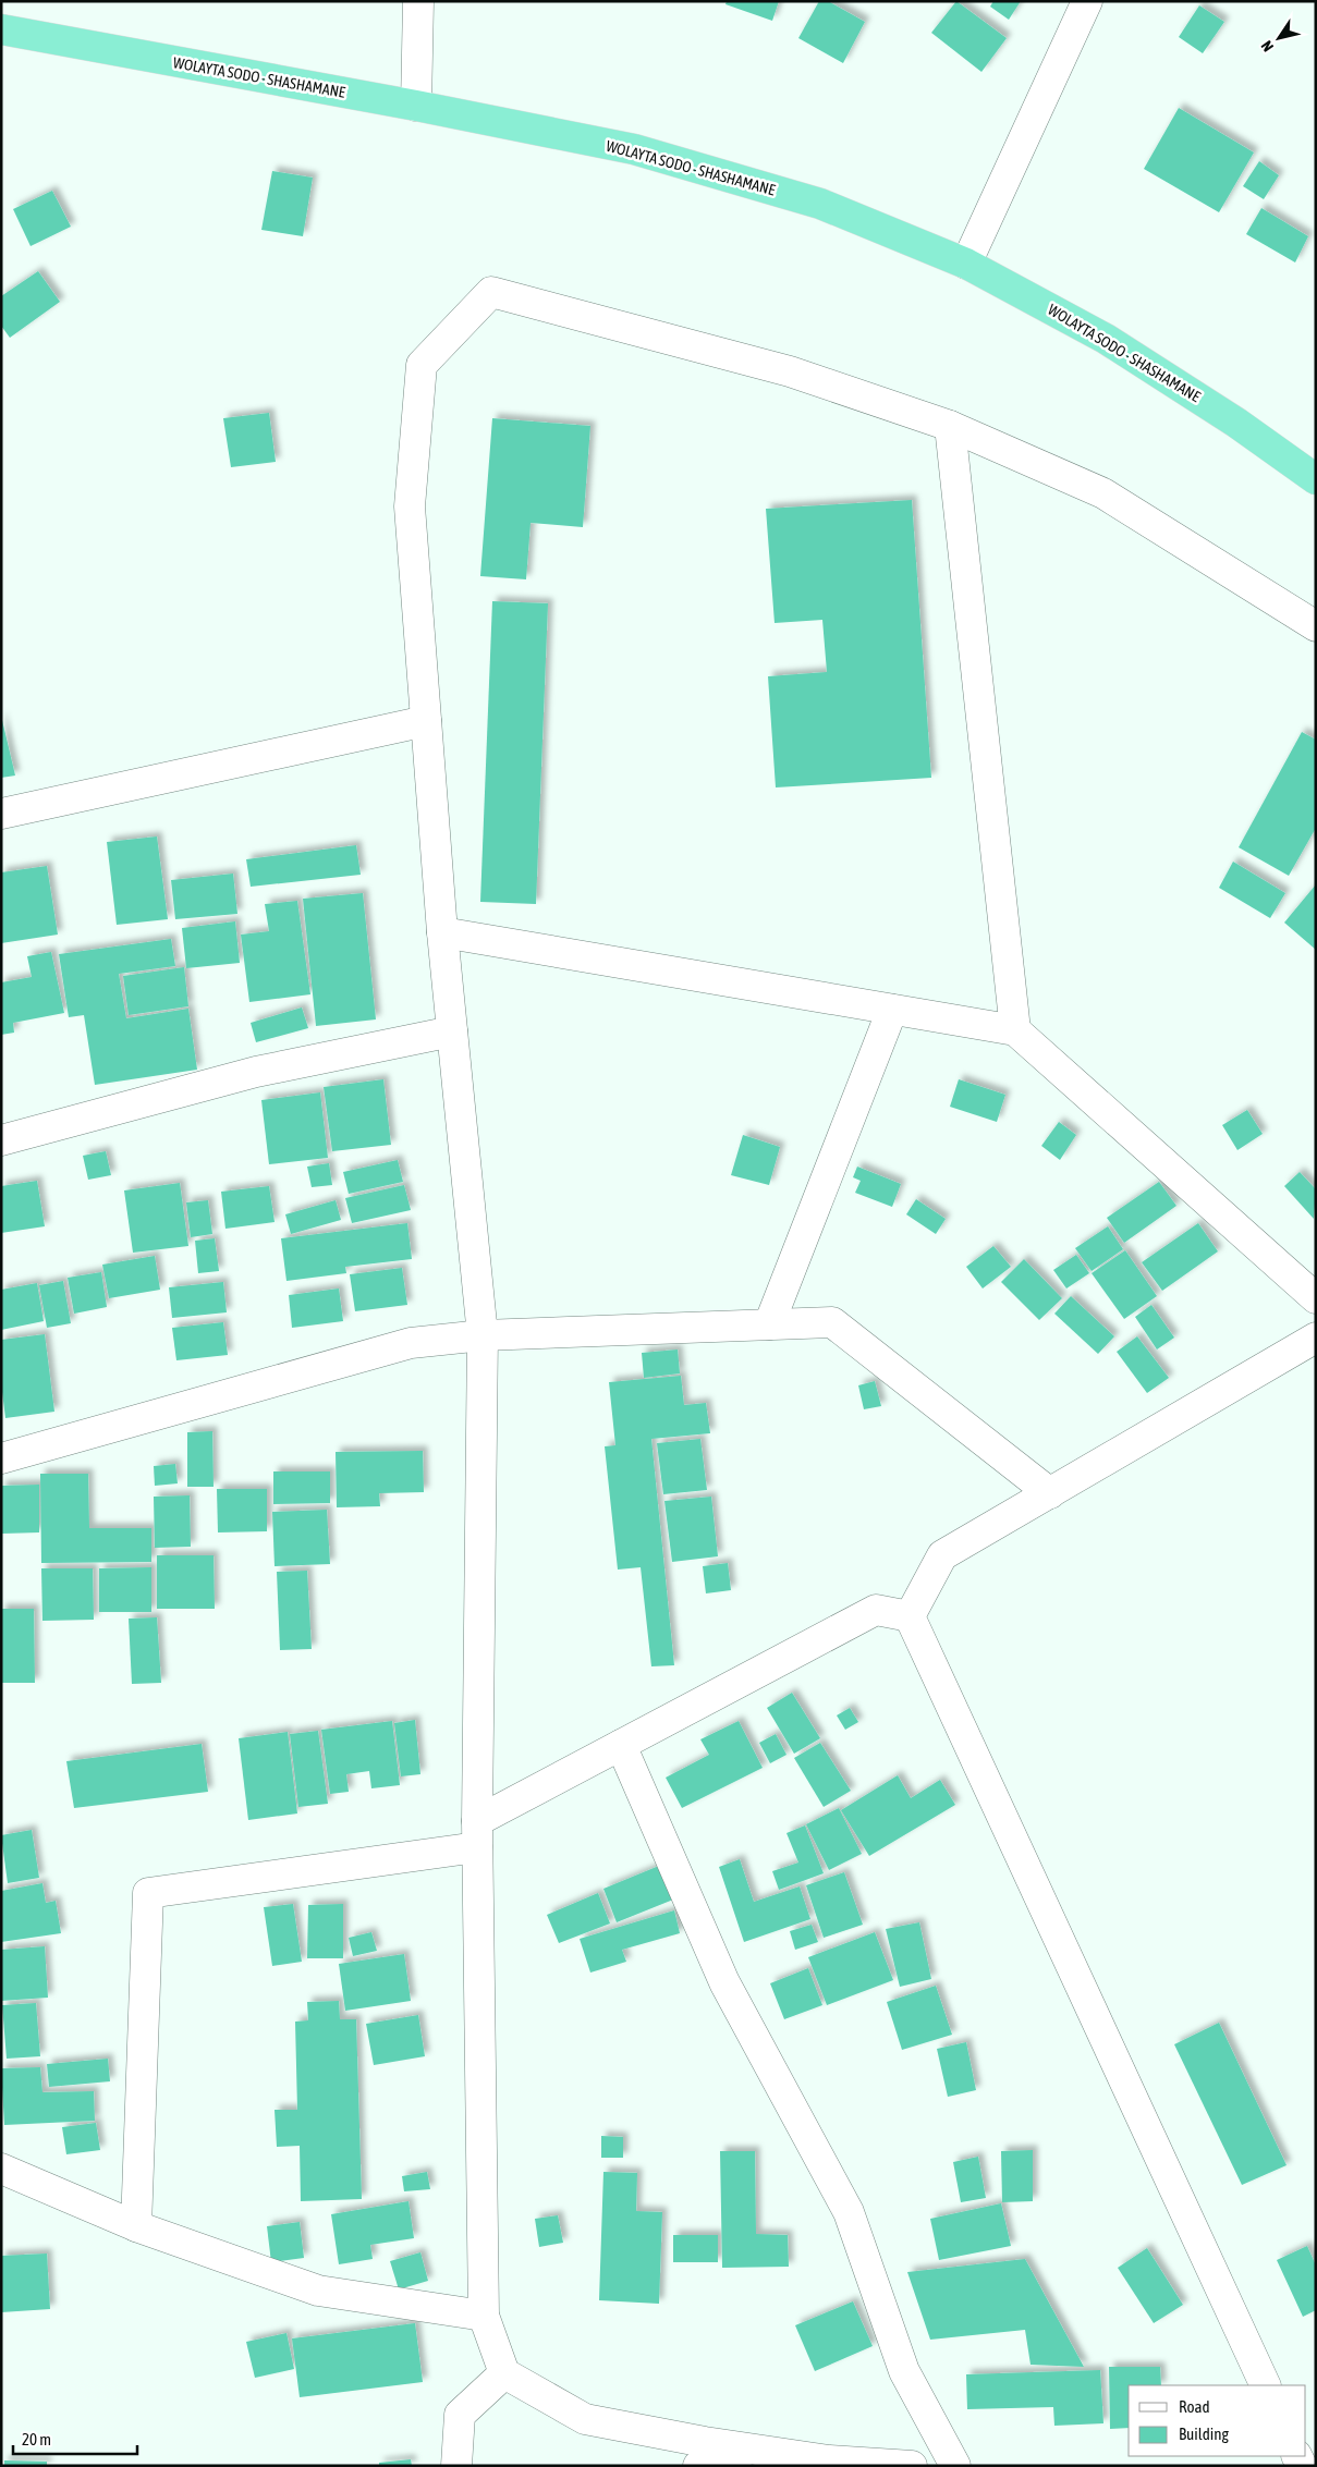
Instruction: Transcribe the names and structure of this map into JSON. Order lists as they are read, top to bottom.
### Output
{
  "streets": {
    "highway": ["WOLAYTA SODO - SHASHAMANE"]
  },
  "legend": ["Road", "Building"],
  "scale_bar": "20 m",
  "north": "bottom left"
}
